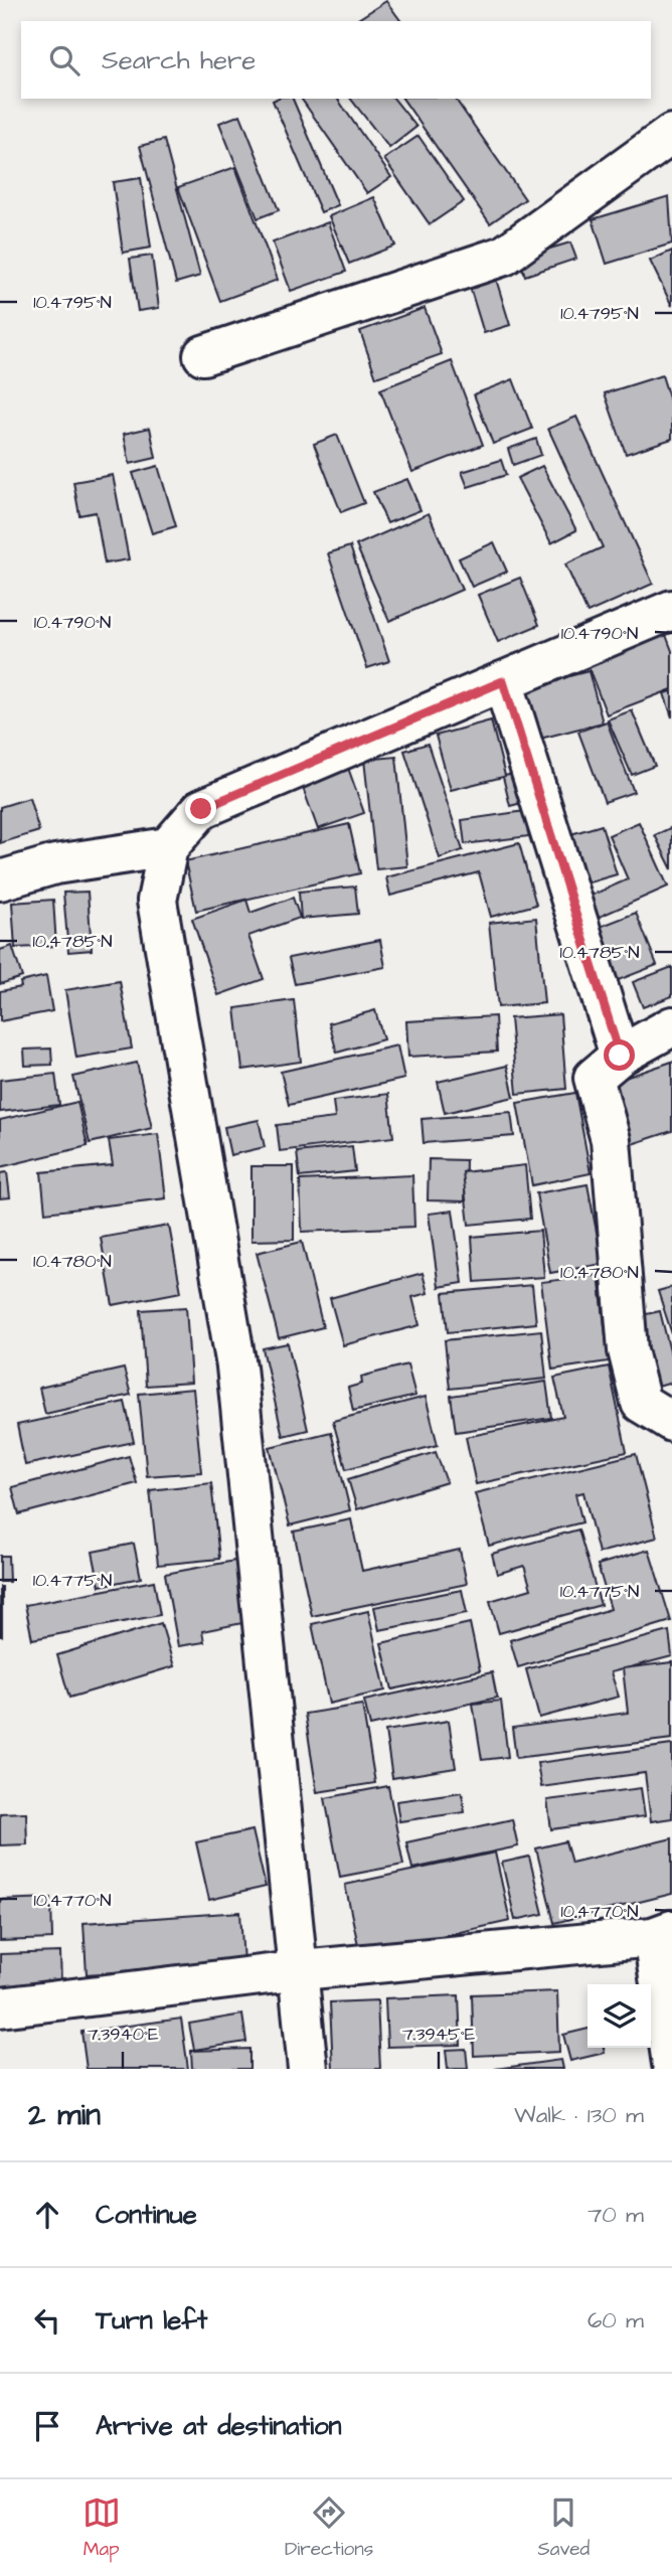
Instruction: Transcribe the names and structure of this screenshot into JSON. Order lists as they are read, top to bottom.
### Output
{
  "page": {
    "search": "Search here",
    "heading": ["2 min", "Walk · 130 m"],
    "list": [
      ["Continue", "70 m"],
      ["Turn left", "60 m"],
      "Arrive at destination"
    ],
    "nav": ["Map", "Directions", "Saved"]
  },
  "coordinates": [
    "10.4795°N",
    "10.4790°N",
    "10.4785°N",
    "10.4780°N",
    "10.4775°N",
    "10.4770°N",
    "7.3940°E",
    "7.3945°E"
  ]
}
